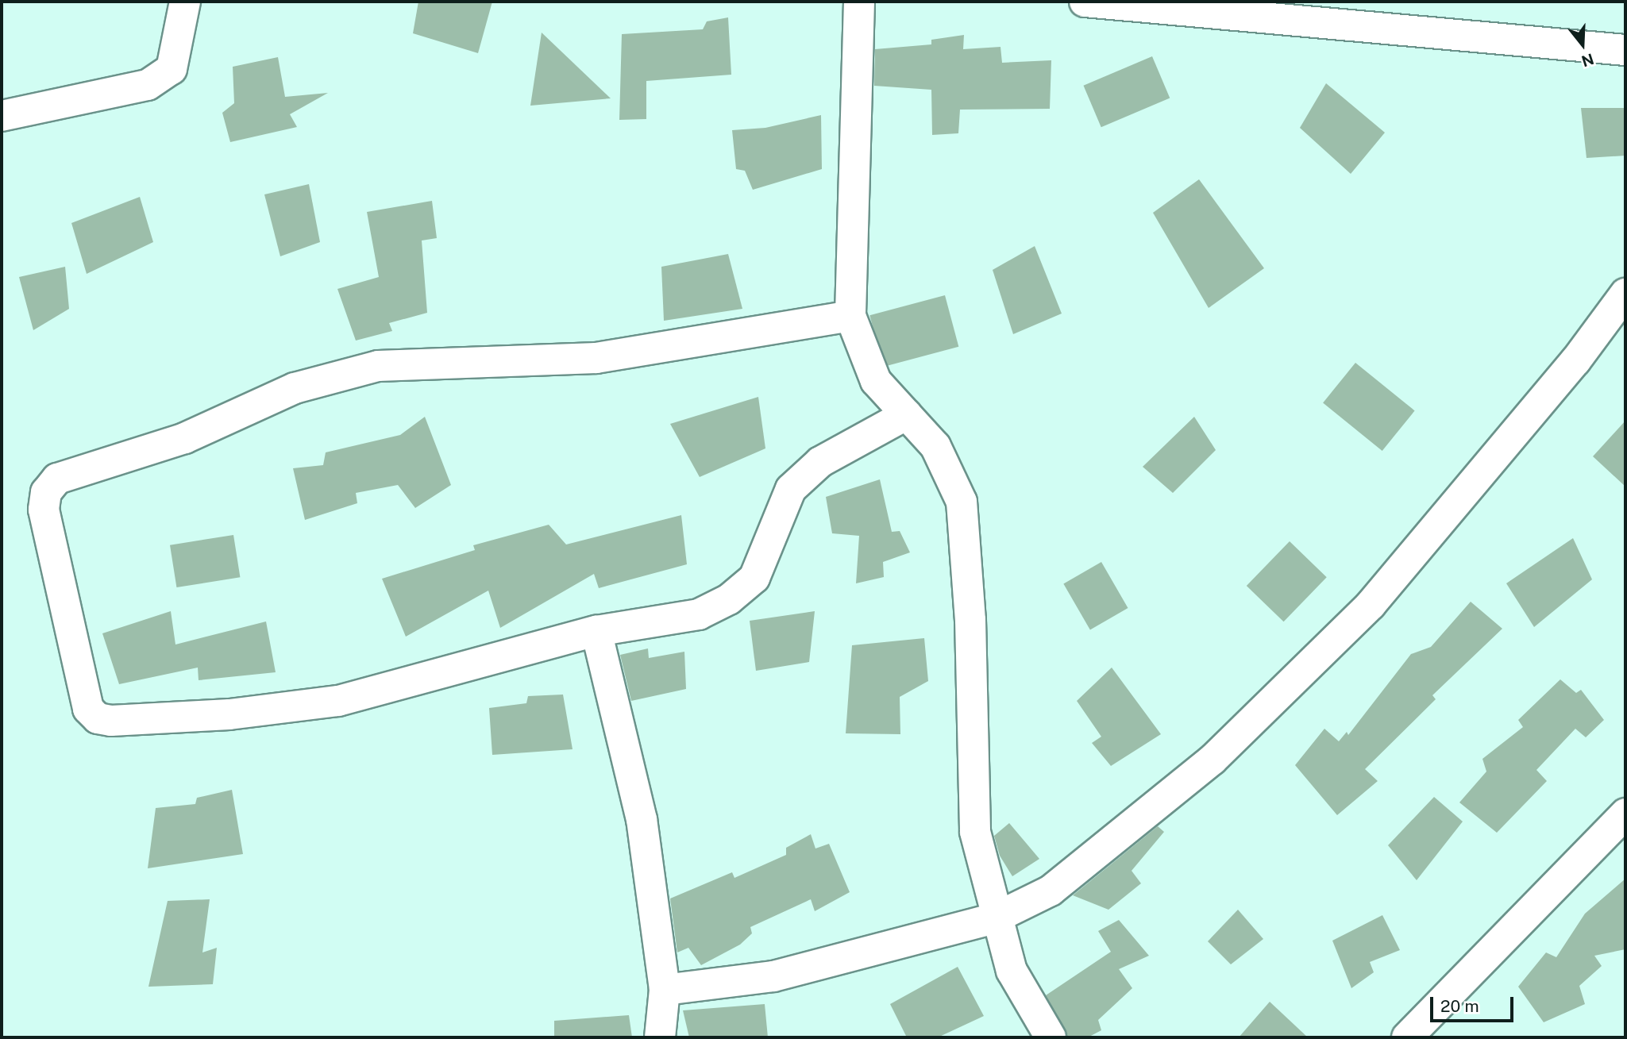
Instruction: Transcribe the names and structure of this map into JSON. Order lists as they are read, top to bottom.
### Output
{
  "scale_bar": "20 m",
  "north": "bottom"
}
